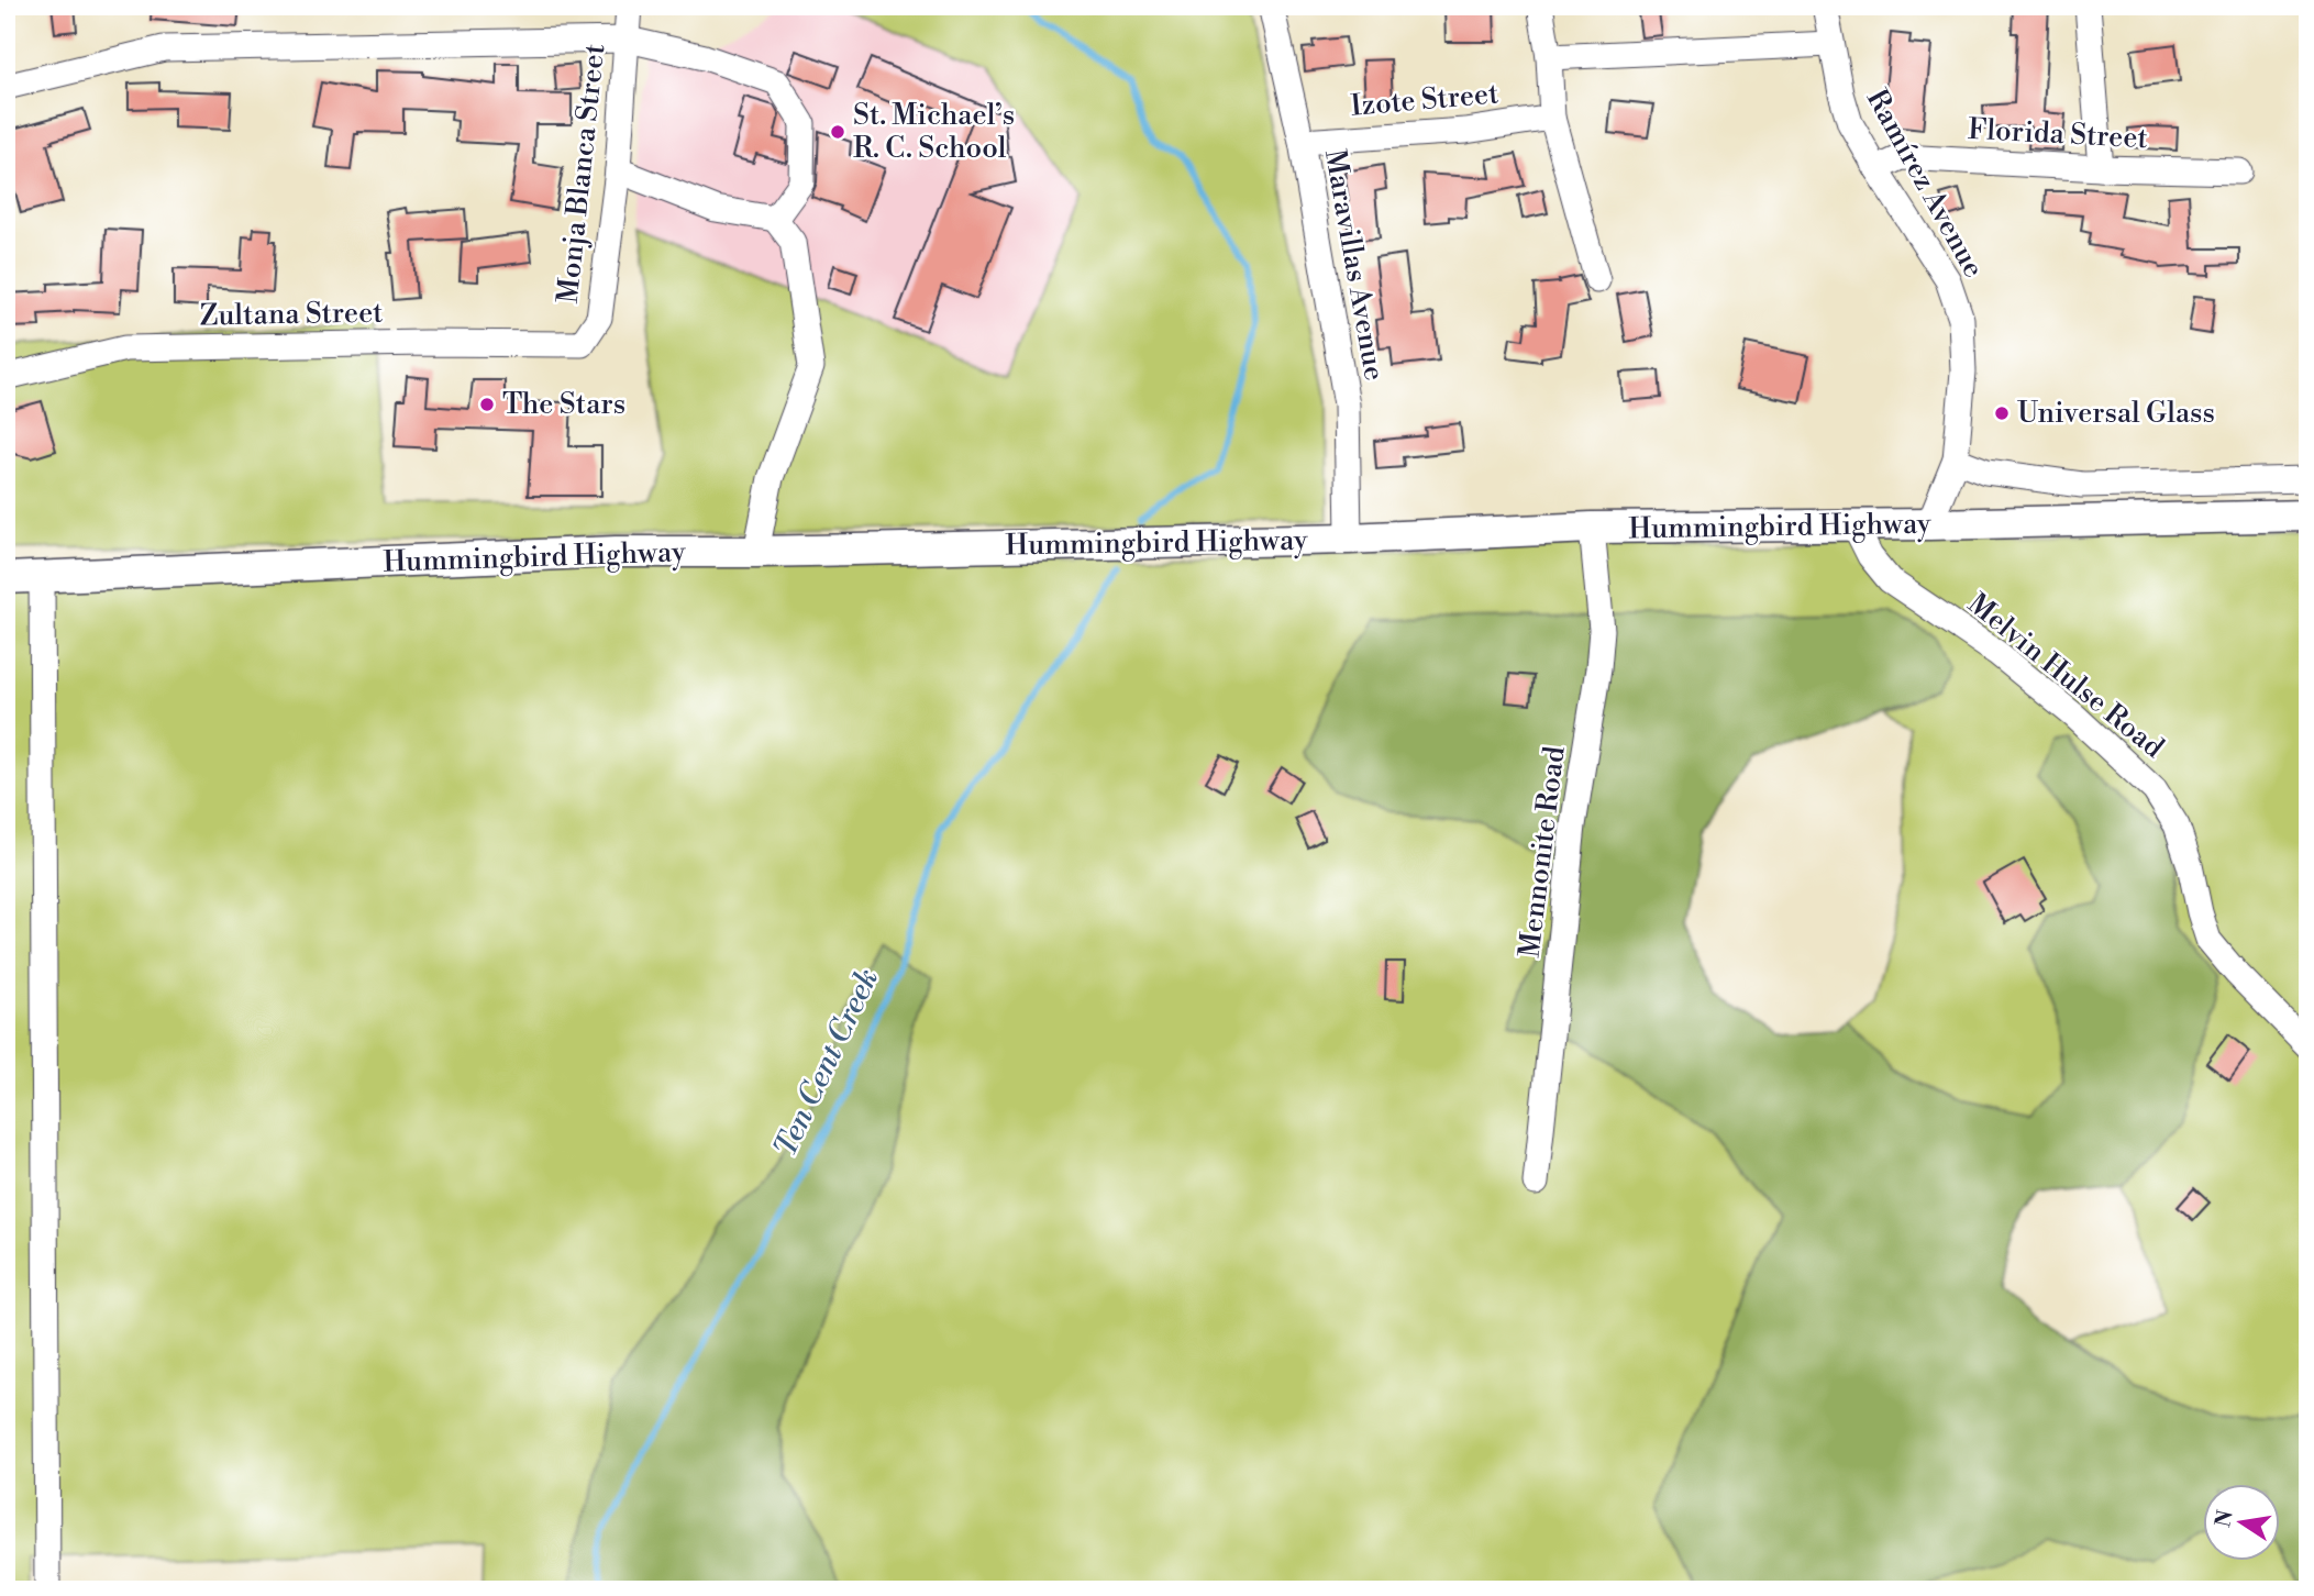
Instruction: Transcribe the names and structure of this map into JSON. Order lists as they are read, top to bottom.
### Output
{
  "streets": {
    "main road": ["Hummingbird Highway"],
    "street": [
      "Izote Street",
      "Florida Street",
      "Monja Blanca Street",
      "Ramírez Avenue",
      "Maravillas Avenue",
      "Zultana Street",
      "Melvin Hulse Road",
      "Mennonite Road"
    ]
  },
  "crossings": [
    ["Izote Street", "Maravillas Avenue"],
    ["Florida Street", "Ramírez Avenue"],
    ["Monja Blanca Street", "Zultana Street"],
    ["Ramírez Avenue", "Hummingbird Highway"],
    ["Maravillas Avenue", "Hummingbird Highway"],
    ["Hummingbird Highway", "Melvin Hulse Road"],
    ["Hummingbird Highway", "Mennonite Road"]
  ],
  "water": ["Ten Cent Creek"],
  "places": ["St. Michael’s R. C. School", "The Stars", "Universal Glass"],
  "north": "left"
}
